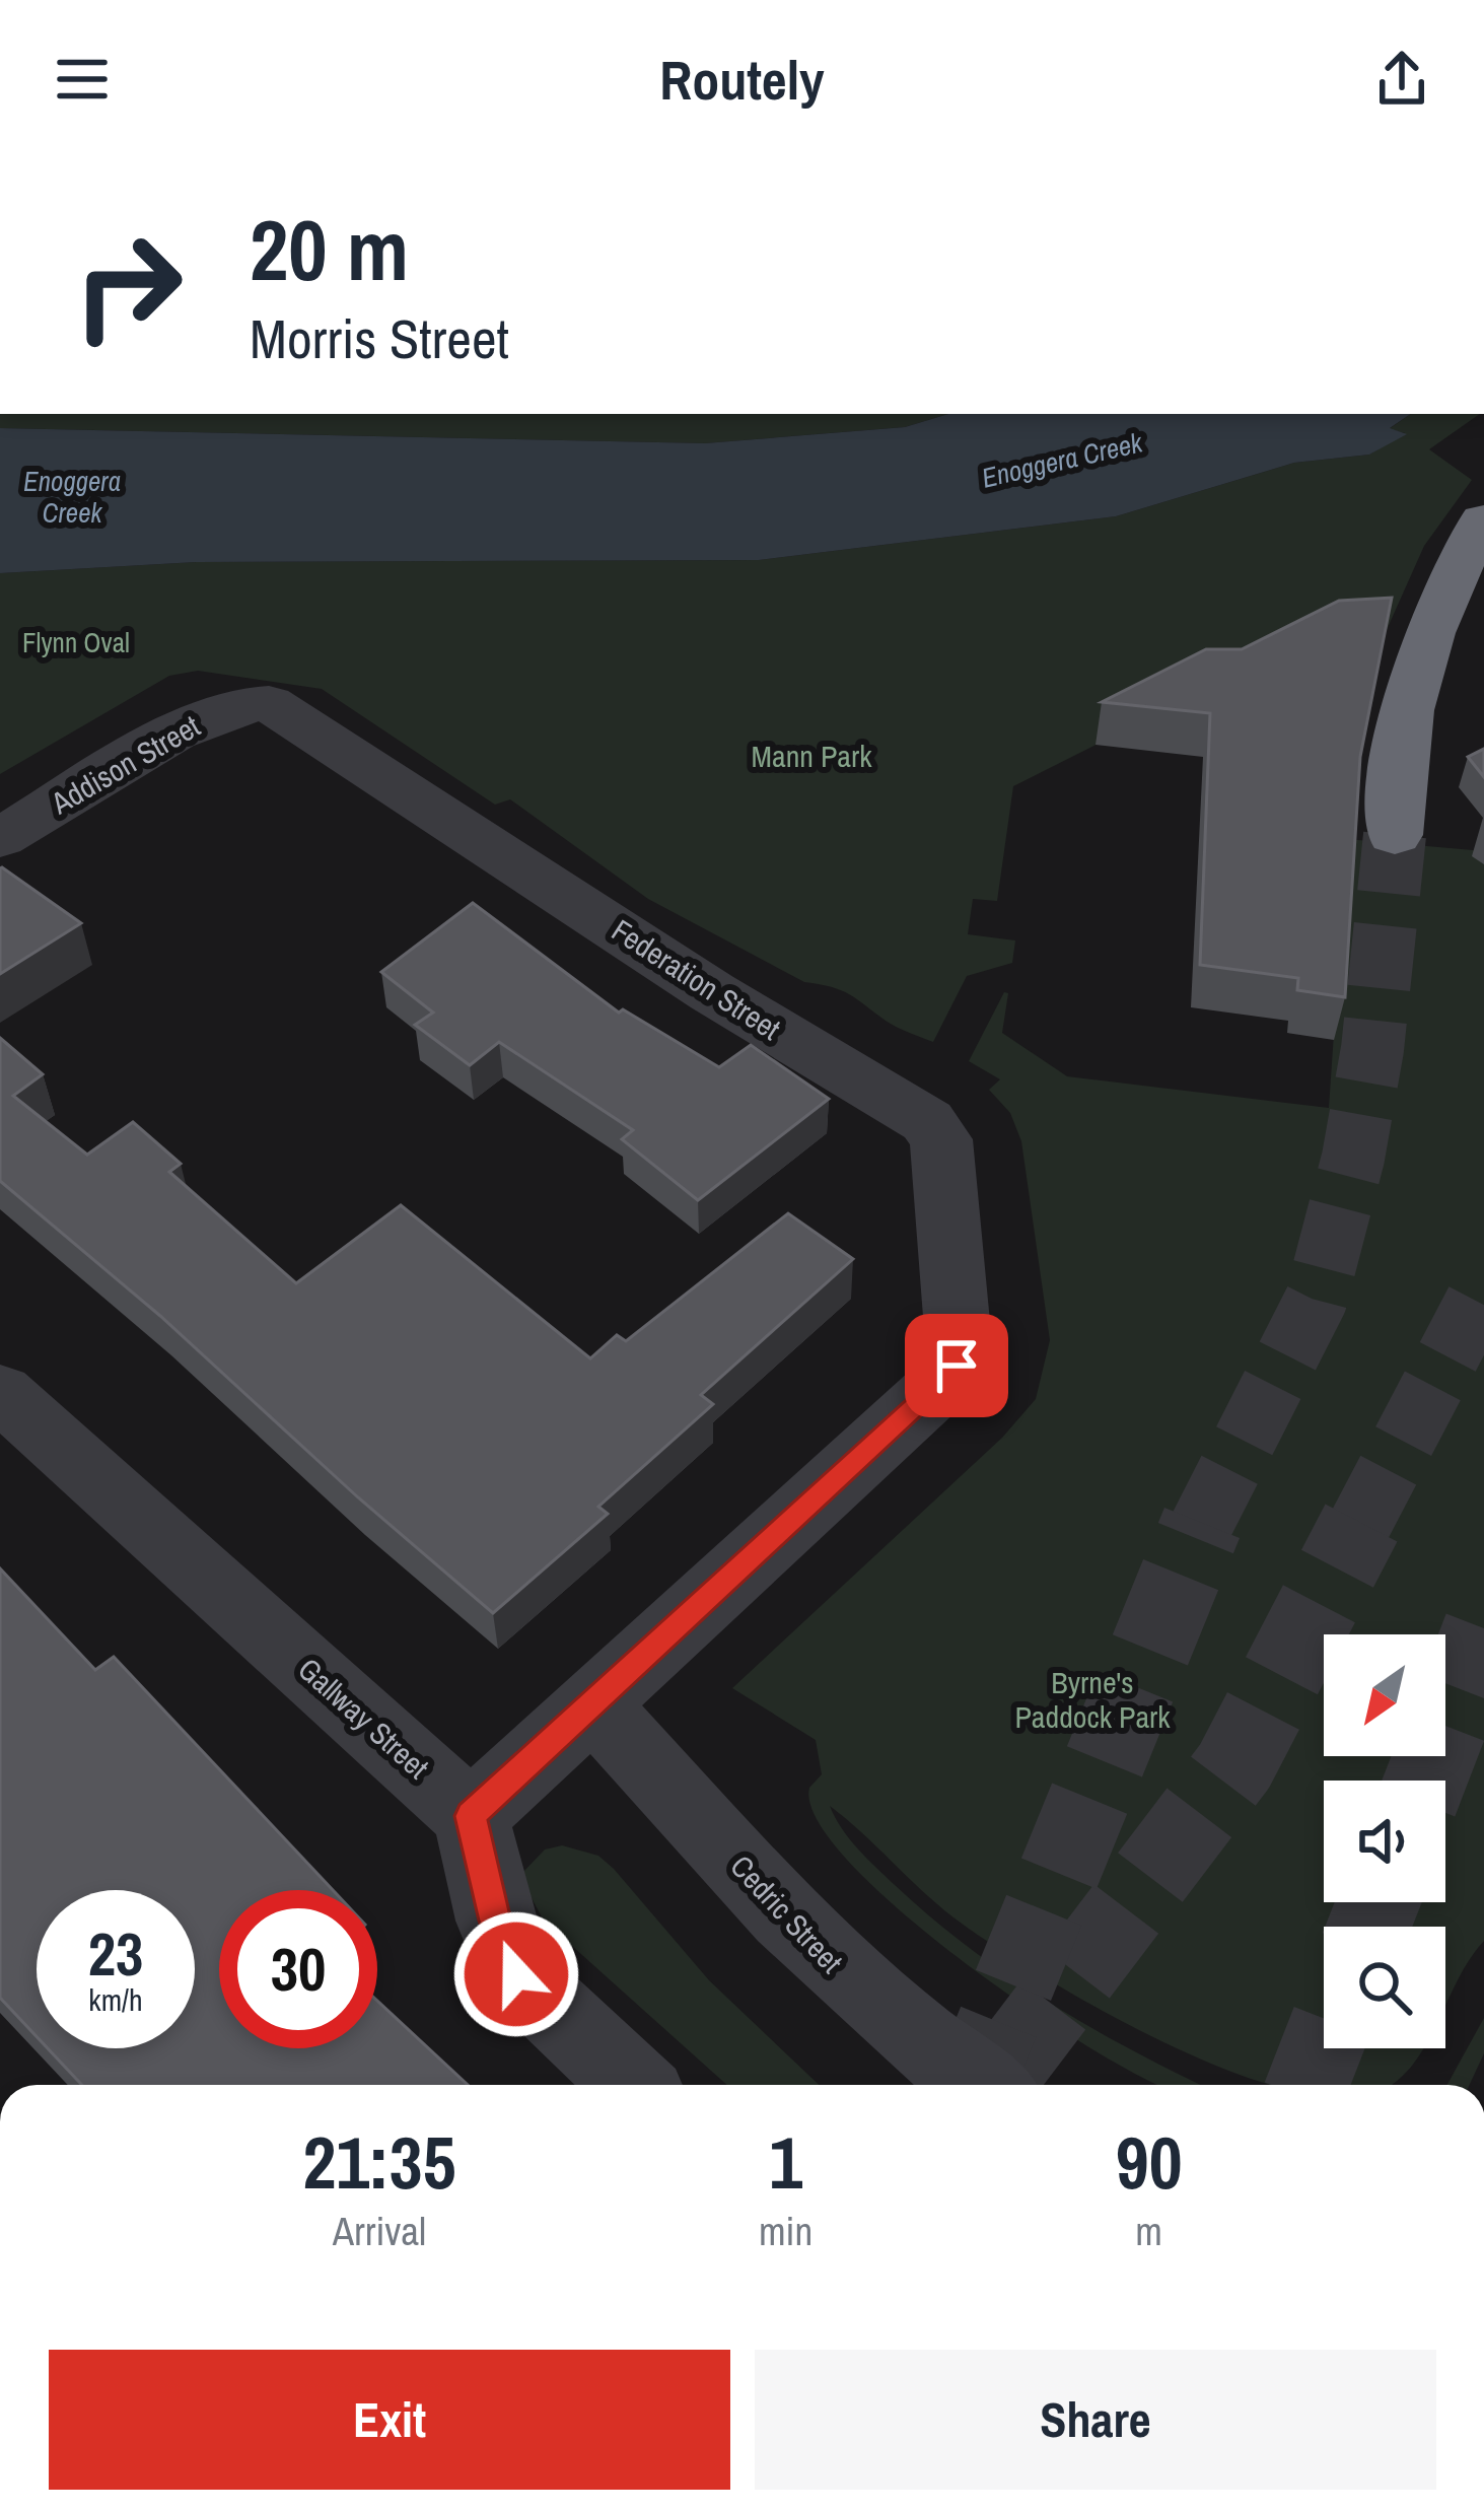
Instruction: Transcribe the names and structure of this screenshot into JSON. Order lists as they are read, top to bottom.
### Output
{
  "streets": {
    "street": [
      "Addison Street",
      "Federation Street",
      "Gallway Street",
      "Cedric Street"
    ]
  },
  "crossings": [
    ["Addison Street", "Federation Street"],
    ["Federation Street", "Cedric Street"]
  ],
  "water": ["Enoggera Creek"],
  "parks": ["Flynn Oval", "Mann Park", "Byrne's Paddock Park"],
  "north": "bottom left",
  "page": {
    "header": "Routely",
    "turn": ["20 m", "Morris Street"],
    "speed": "23 km/h",
    "limit": "30",
    "eta": [
      "21:35",
      "Arrival",
      "1",
      "min",
      "90",
      "m"
    ],
    "buttons": ["Exit", "Share"]
  }
}
